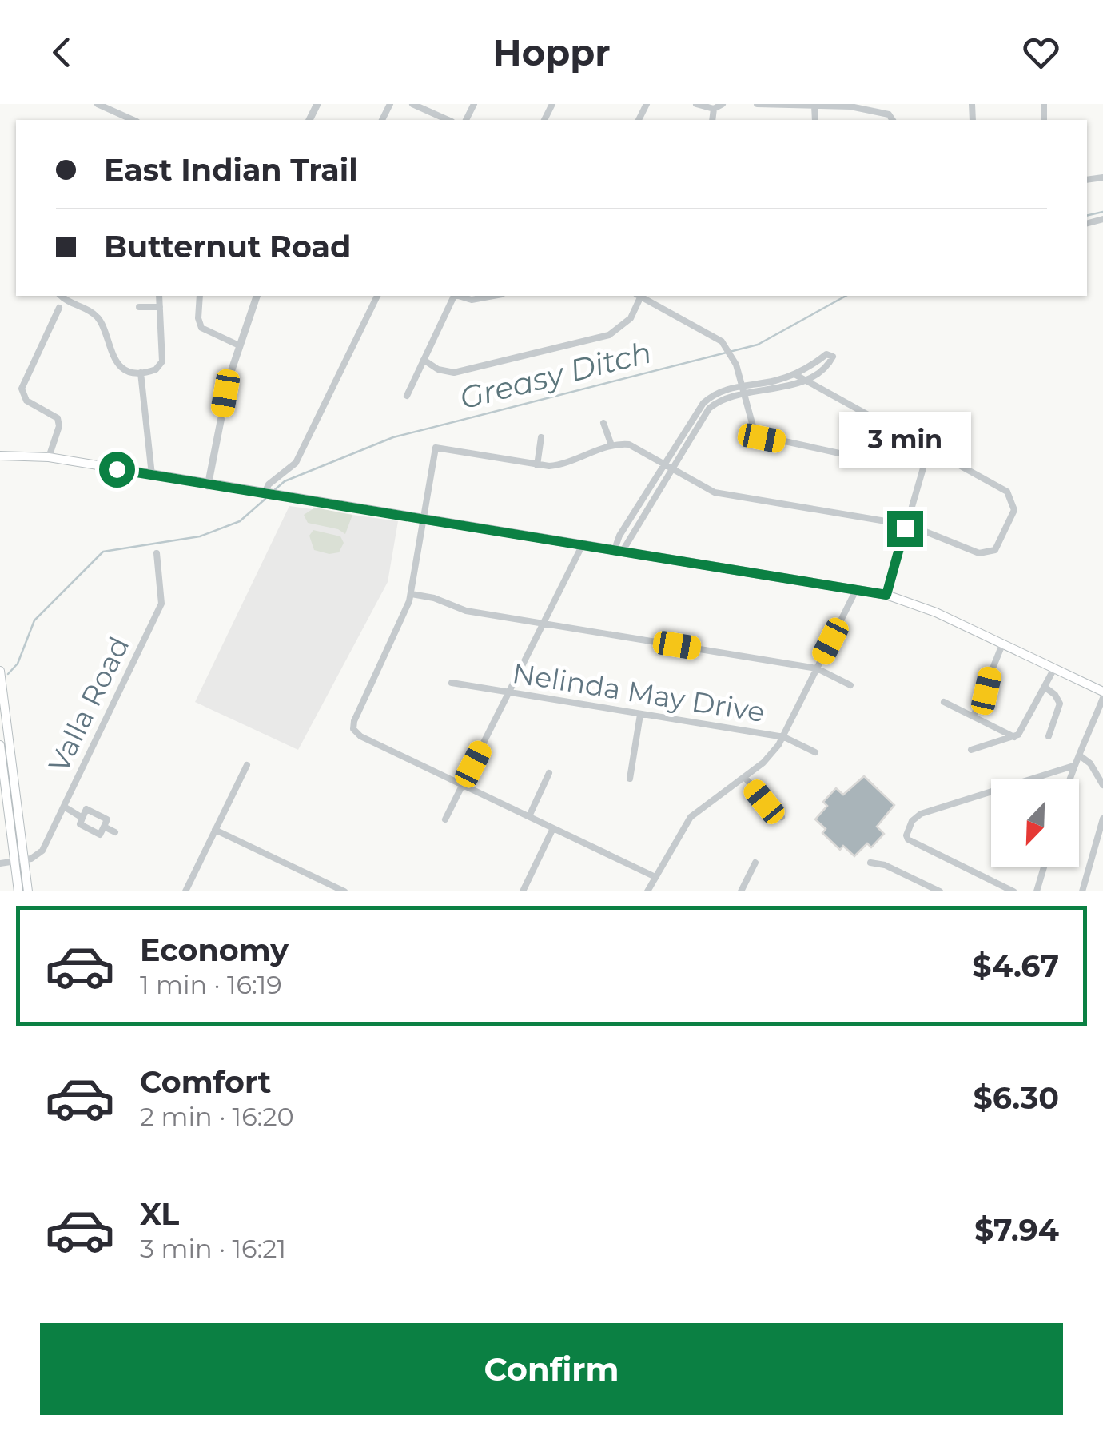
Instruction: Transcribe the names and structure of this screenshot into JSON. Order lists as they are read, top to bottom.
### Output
{
  "streets": {
    "street": ["Nelinda May Drive", "Valla Road"]
  },
  "water": ["Greasy Ditch"],
  "north": "bottom left",
  "page": {
    "header": "Hoppr",
    "banner": ["East Indian Trail", "Butternut Road"],
    "bubble": "3 min",
    "list": [
      {
        "name": "Economy",
        "note": "1 min · 16:19",
        "value": "$4.67"
      },
      {
        "name": "Comfort",
        "note": "2 min · 16:20",
        "value": "$6.30"
      },
      {
        "name": "XL",
        "note": "3 min · 16:21",
        "value": "$7.94"
      }
    ],
    "buttons": "Confirm"
  }
}
